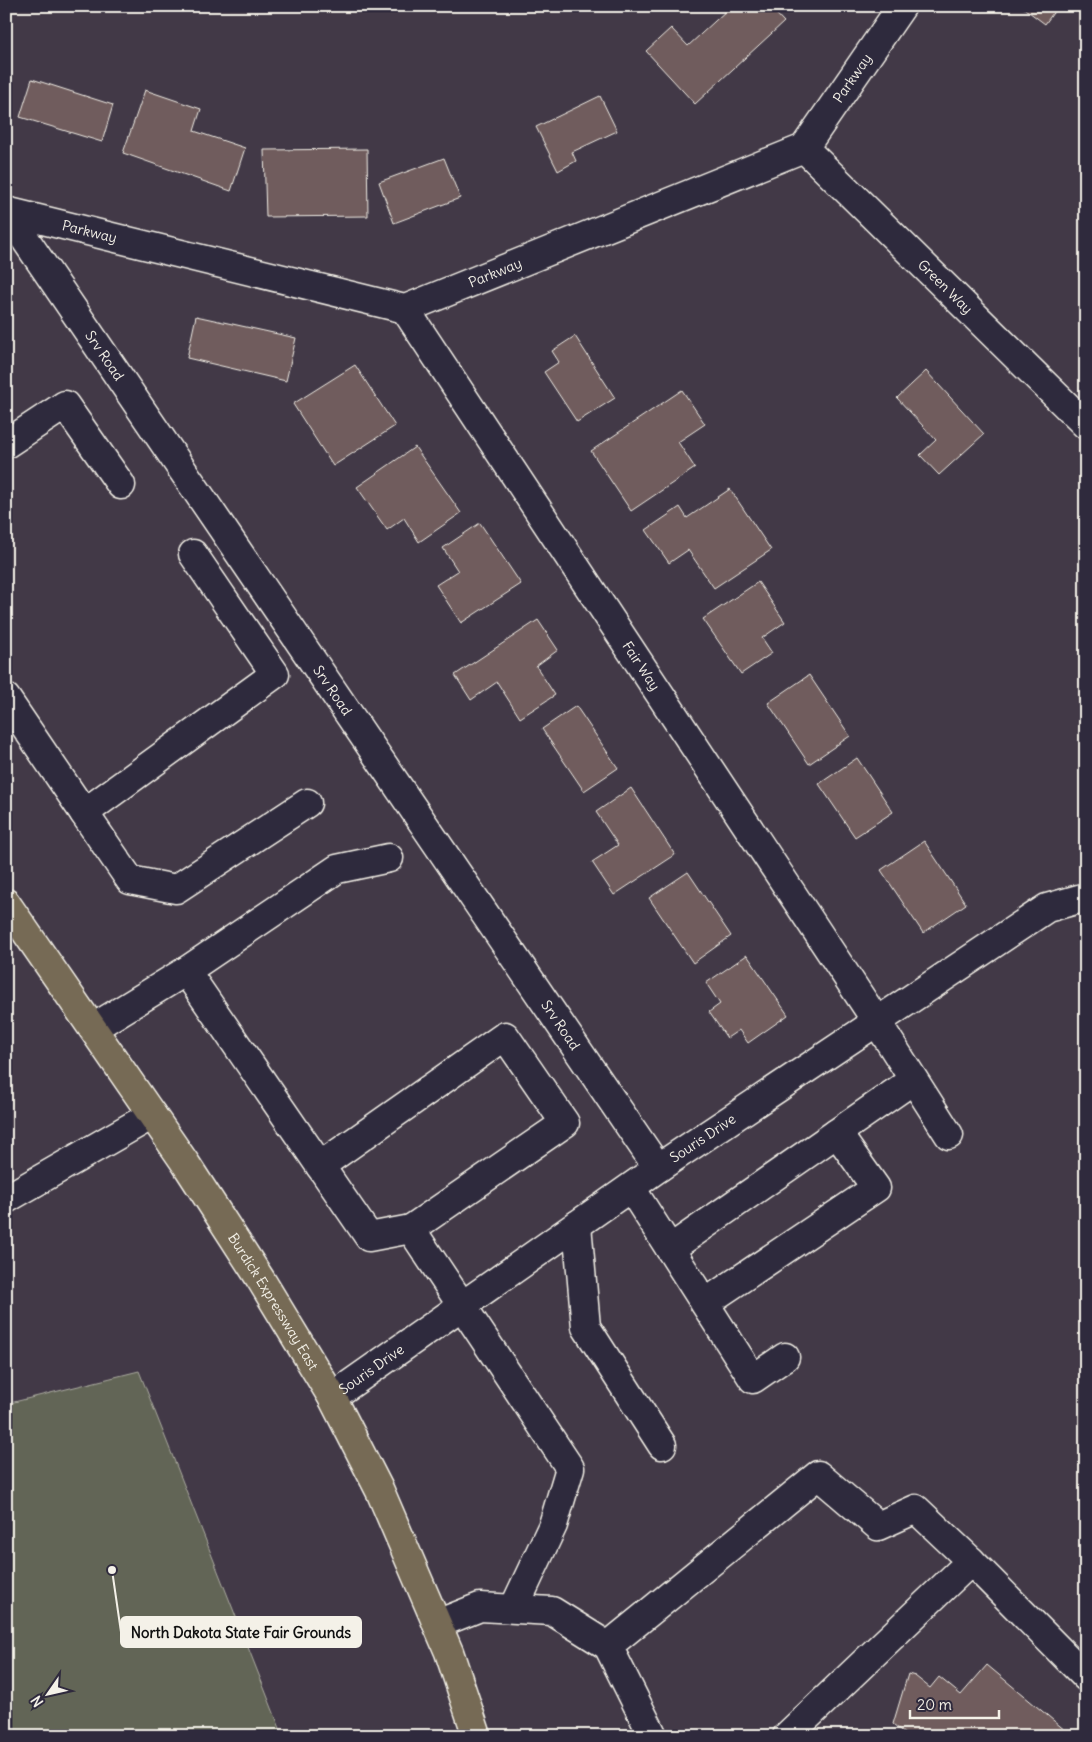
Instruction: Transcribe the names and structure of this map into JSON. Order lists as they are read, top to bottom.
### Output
{
  "streets": {
    "main road": ["Burdick Expressway East"],
    "street": [
      "Parkway",
      "Green Way",
      "Srv Road",
      "Fair Way",
      "Souris Drive"
    ]
  },
  "crossings": [
    ["Parkway", "Green Way"],
    ["Parkway", "Srv Road"],
    ["Parkway", "Fair Way"],
    ["Srv Road", "Souris Drive"],
    ["Fair Way", "Souris Drive"],
    ["Souris Drive", "Burdick Expressway East"]
  ],
  "places": ["North Dakota State Fair Grounds"],
  "scale_bar": "20 m",
  "north": "bottom left"
}
